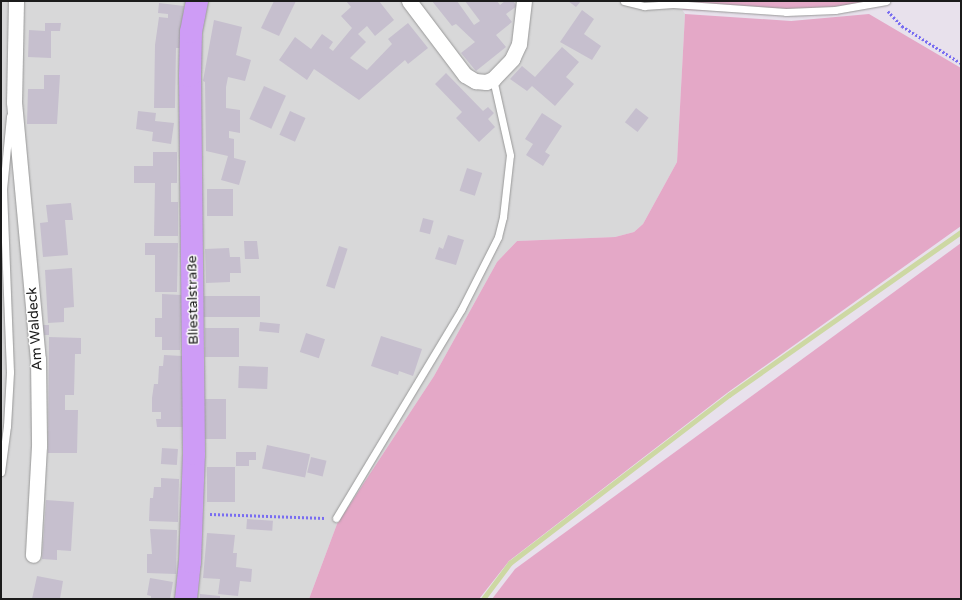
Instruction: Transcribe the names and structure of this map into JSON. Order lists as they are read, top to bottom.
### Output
{
  "streets": {
    "main road": ["Bliestalstraße"],
    "street": ["Am Waldeck"]
  }
}
